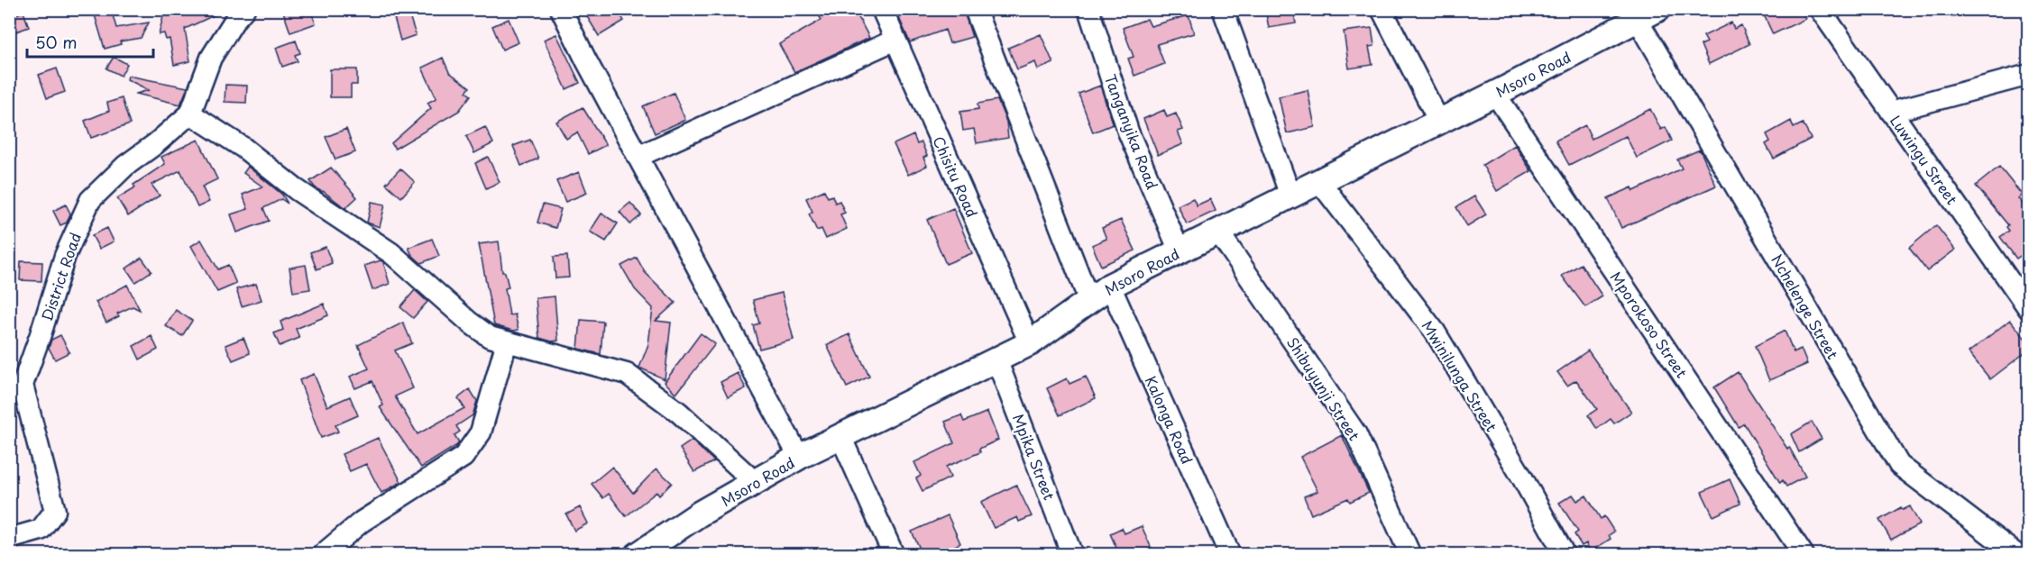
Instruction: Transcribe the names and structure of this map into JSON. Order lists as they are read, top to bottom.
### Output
{
  "streets": {
    "street": [
      "Msoro Road",
      "Tanganyika Road",
      "Luwingu Street",
      "Chisitu Road",
      "District Road",
      "Nchelenge Street",
      "Mporokoso Street",
      "Mwinilunga Street",
      "Shibuyunji Street",
      "Kalonga Road",
      "Mpika Street"
    ]
  },
  "crossings": [
    ["Msoro Road", "Tanganyika Road"],
    ["Msoro Road", "Chisitu Road"],
    ["Msoro Road", "Nchelenge Street"],
    ["Msoro Road", "Mporokoso Street"],
    ["Msoro Road", "Mwinilunga Street"],
    ["Msoro Road", "Shibuyunji Street"],
    ["Msoro Road", "Kalonga Road"],
    ["Msoro Road", "Mpika Street"]
  ],
  "scale_bar": "50 m"
}
